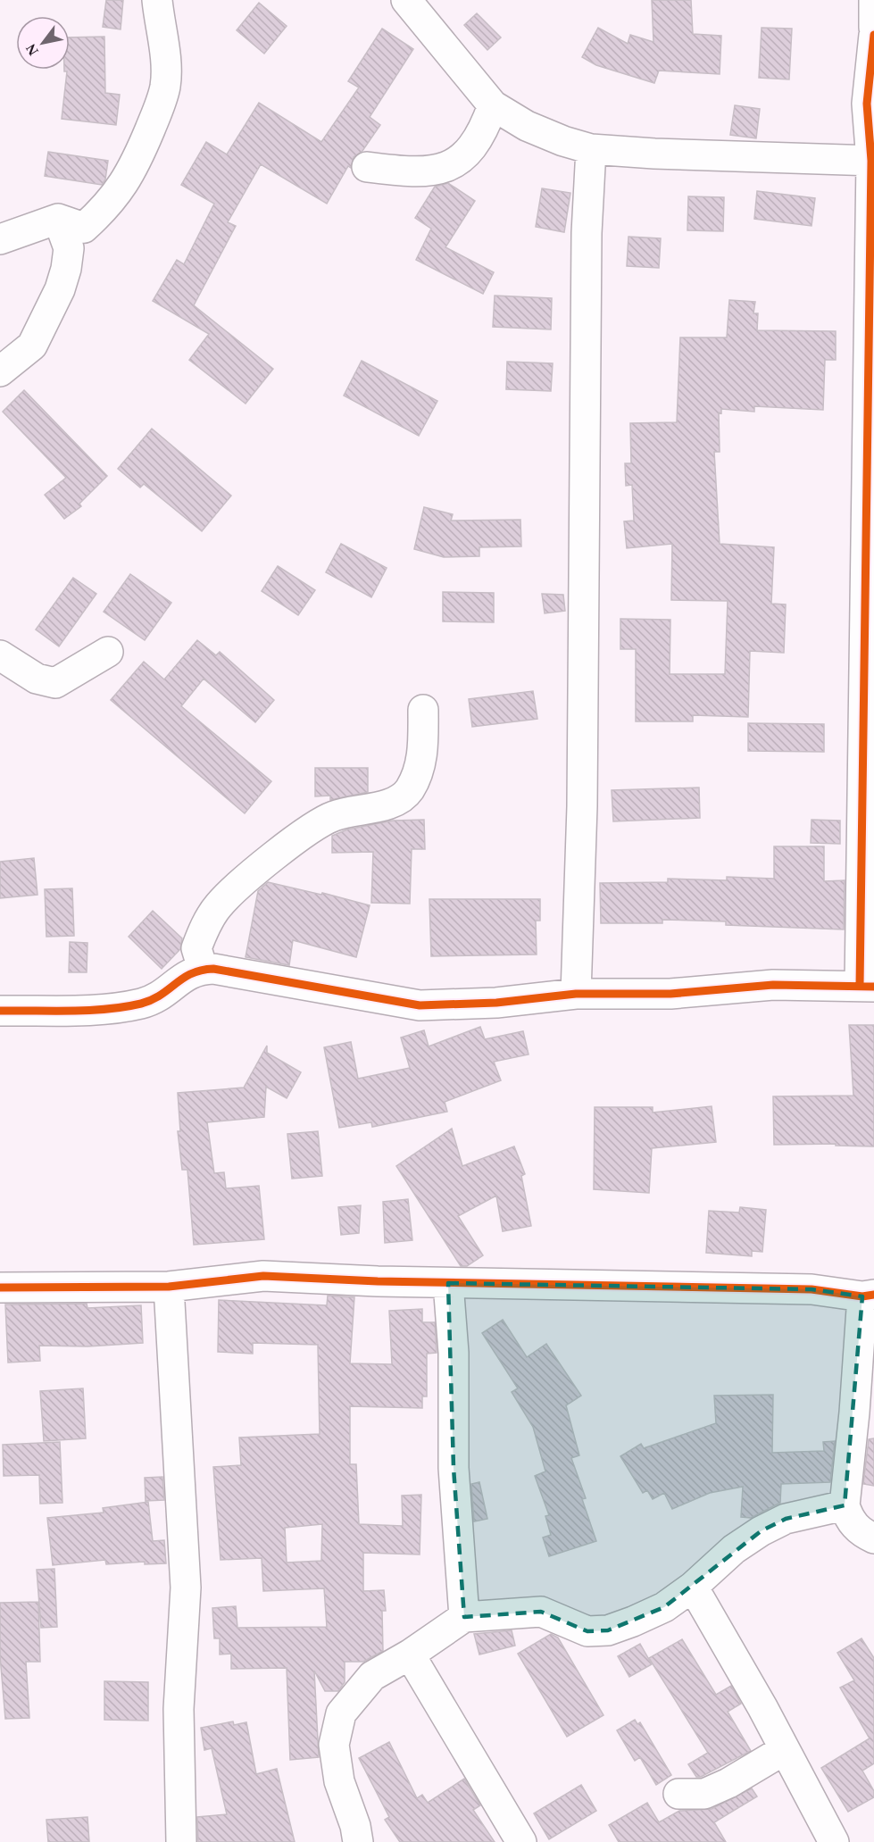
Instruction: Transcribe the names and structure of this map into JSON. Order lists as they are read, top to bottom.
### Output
{
  "north": "bottom left"
}
